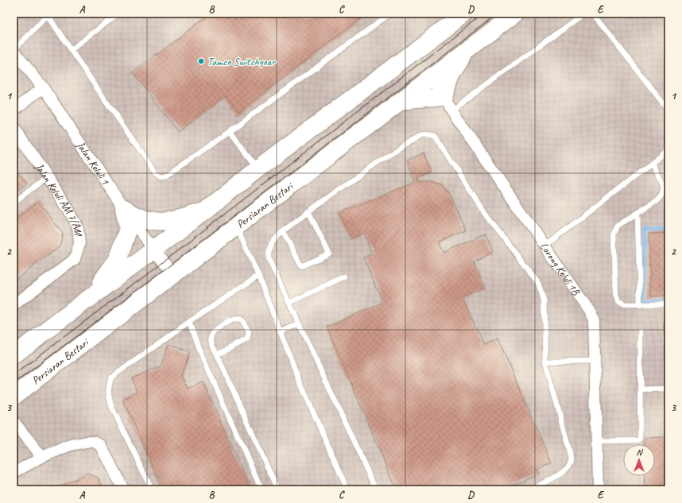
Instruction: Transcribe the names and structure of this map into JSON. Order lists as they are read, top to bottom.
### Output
{
  "streets": {
    "main road": ["Persiaran Bestari"],
    "street": ["Jalan Keluli 1", "Jalan Keluli AM 7/AM", "Lorong Keluli 1B"]
  },
  "crossings": [
    ["Jalan Keluli 1", "Persiaran Bestari"],
    ["Persiaran Bestari", "Lorong Keluli 1B"]
  ],
  "places": ["Tamco Switchgear"],
  "north": "top",
  "grid": {
    "columns": [
      "A",
      "B",
      "C",
      "D",
      "E"
    ],
    "rows": ["1", "2", "3"]
  }
}
